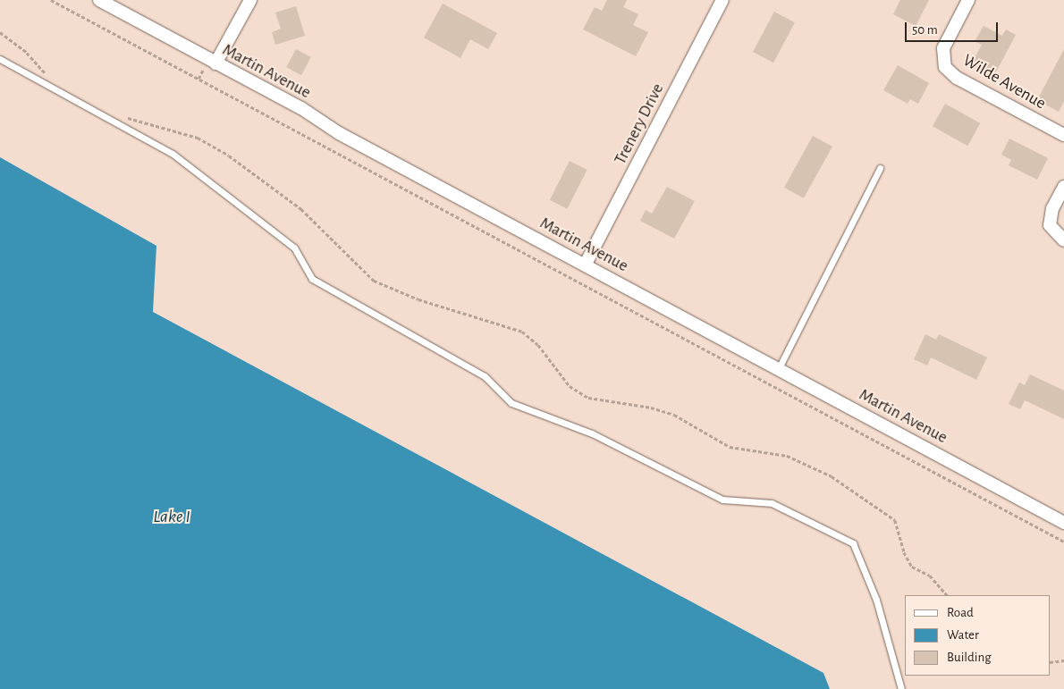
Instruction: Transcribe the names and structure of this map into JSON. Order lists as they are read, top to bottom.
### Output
{
  "streets": {
    "street": ["Martin Avenue", "Wilde Avenue", "Trenery Drive"]
  },
  "crossings": [
    ["Martin Avenue", "Trenery Drive"]
  ],
  "water": ["Lake I"],
  "legend": ["Road", "Water", "Building"],
  "scale_bar": "50 m"
}
